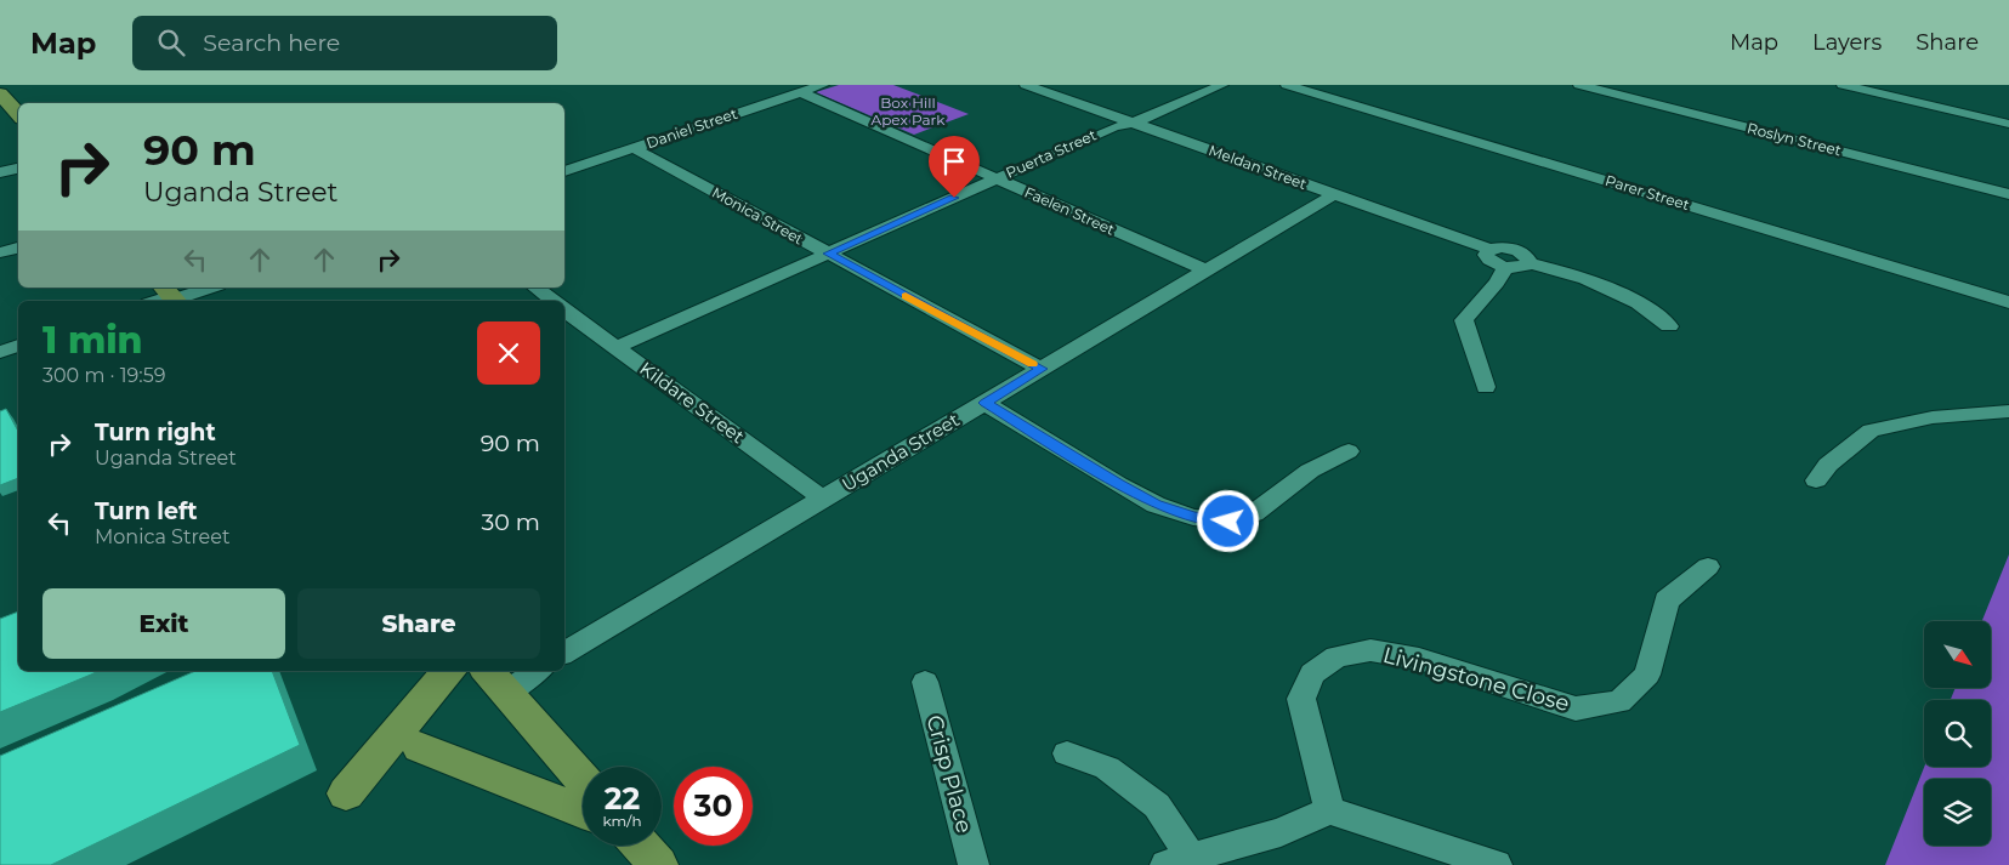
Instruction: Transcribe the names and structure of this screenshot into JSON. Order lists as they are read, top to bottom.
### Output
{
  "streets": {
    "street": [
      "Daniel Street",
      "Roslyn Street",
      "Puerta Street",
      "Meldan Street",
      "Parer Street",
      "Faelen Street",
      "Monica Street",
      "Kildare Street",
      "Uganda Street",
      "Livingstone Close",
      "Crisp Place"
    ]
  },
  "crossings": [
    ["Daniel Street", "Faelen Street"],
    ["Daniel Street", "Monica Street"],
    ["Puerta Street", "Meldan Street"],
    ["Puerta Street", "Faelen Street"],
    ["Puerta Street", "Monica Street"],
    ["Puerta Street", "Kildare Street"],
    ["Meldan Street", "Uganda Street"],
    ["Faelen Street", "Uganda Street"],
    ["Monica Street", "Uganda Street"],
    ["Kildare Street", "Uganda Street"]
  ],
  "parks": ["Box Hill Apex Park"],
  "north": "bottom right",
  "page": {
    "header": "Map",
    "search": "Search here",
    "nav": ["Map", "Layers", "Share"],
    "turn": ["90 m", "Uganda Street"],
    "heading": ["1 min", "300 m · 19:59"],
    "list": [
      {
        "name": "Turn right",
        "note": "Uganda Street",
        "value": "90 m"
      },
      {
        "name": "Turn left",
        "note": "Monica Street",
        "value": "30 m"
      }
    ],
    "buttons": ["Exit", "Share"],
    "speed": "22 km/h",
    "limit": "30"
  }
}
